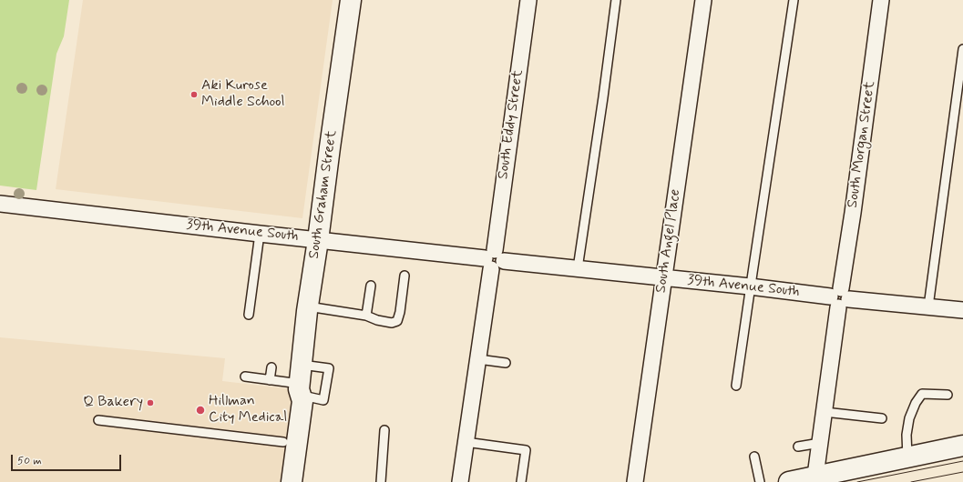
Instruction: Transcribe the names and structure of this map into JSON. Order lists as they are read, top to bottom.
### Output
{
  "streets": {
    "street": [
      "South Eddy Street",
      "South Morgan Street",
      "South Graham Street",
      "39th Avenue South",
      "South Angel Place"
    ]
  },
  "crossings": [
    ["South Eddy Street", "39th Avenue South"],
    ["South Morgan Street", "39th Avenue South"],
    ["South Graham Street", "39th Avenue South"],
    ["39th Avenue South", "South Angel Place"]
  ],
  "places": ["Aki Kurose Middle School", "Q Bakery", "Hillman City Medical"],
  "scale_bar": "50 m"
}
